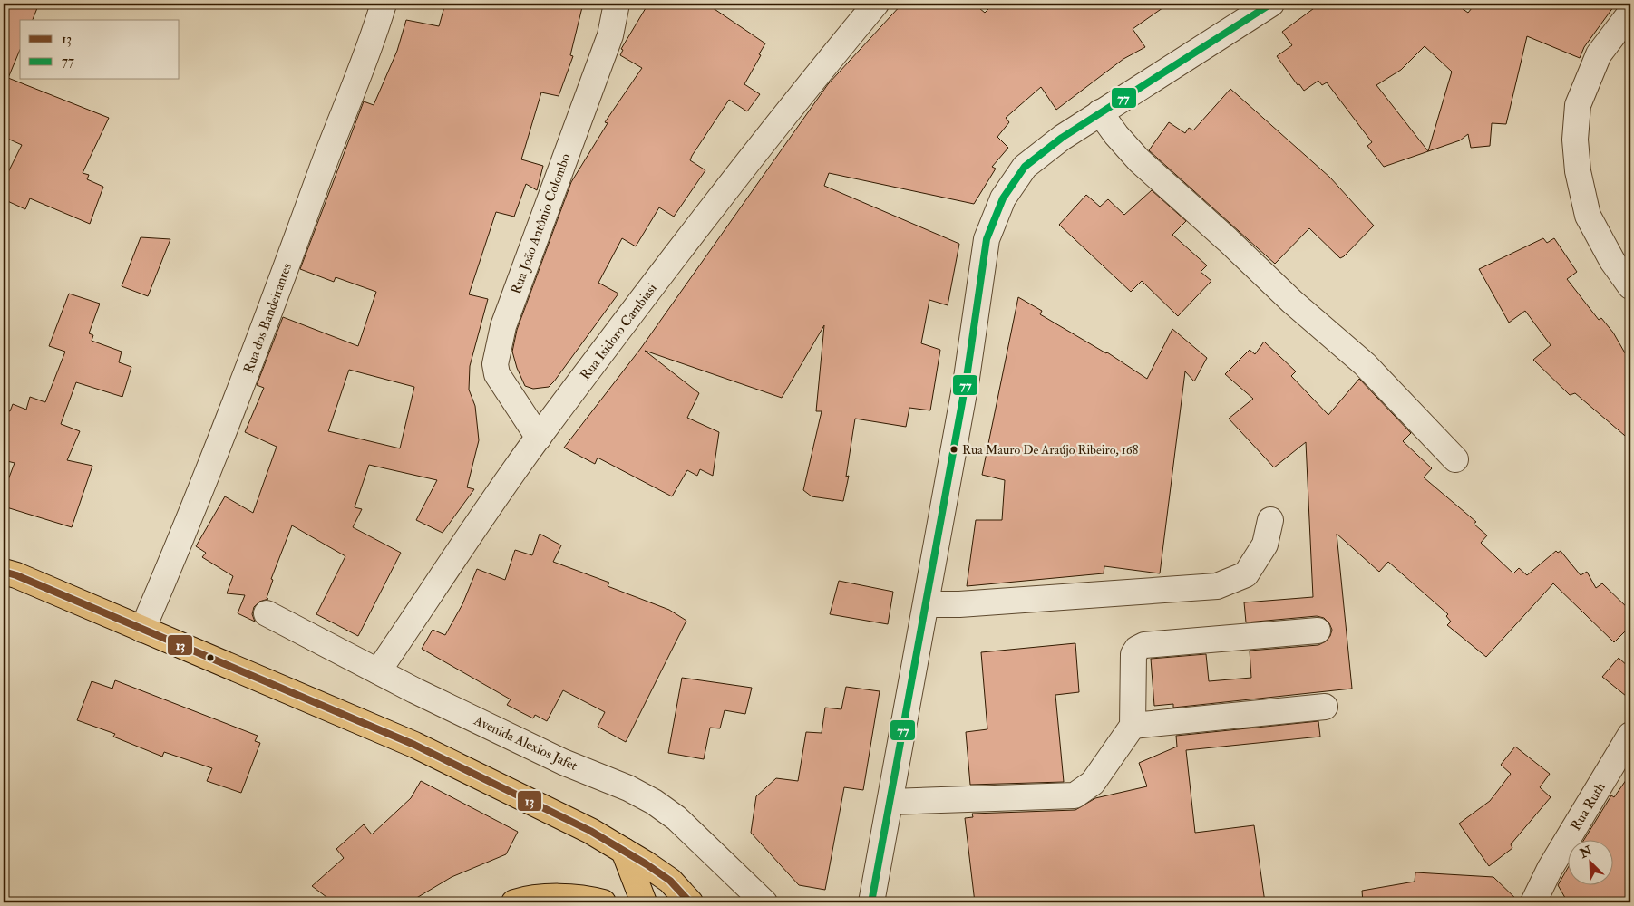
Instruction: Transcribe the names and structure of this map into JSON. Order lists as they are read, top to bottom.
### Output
{
  "streets": {
    "street": [
      "Rua João Antônio Colombo",
      "Rua dos Bandeirantes",
      "Rua Isidoro Cambiasi",
      "Avenida Alexios Jafet",
      "Rua Ruth"
    ]
  },
  "crossings": [
    ["Rua João Antônio Colombo", "Rua Isidoro Cambiasi"],
    ["Rua Isidoro Cambiasi", "Avenida Alexios Jafet"]
  ],
  "places": ["Rua Mauro De Araújo Ribeiro, 168"],
  "lines": ["transit line 77", "transit line 13"],
  "legend": ["13", "77"],
  "north": "top left"
}
